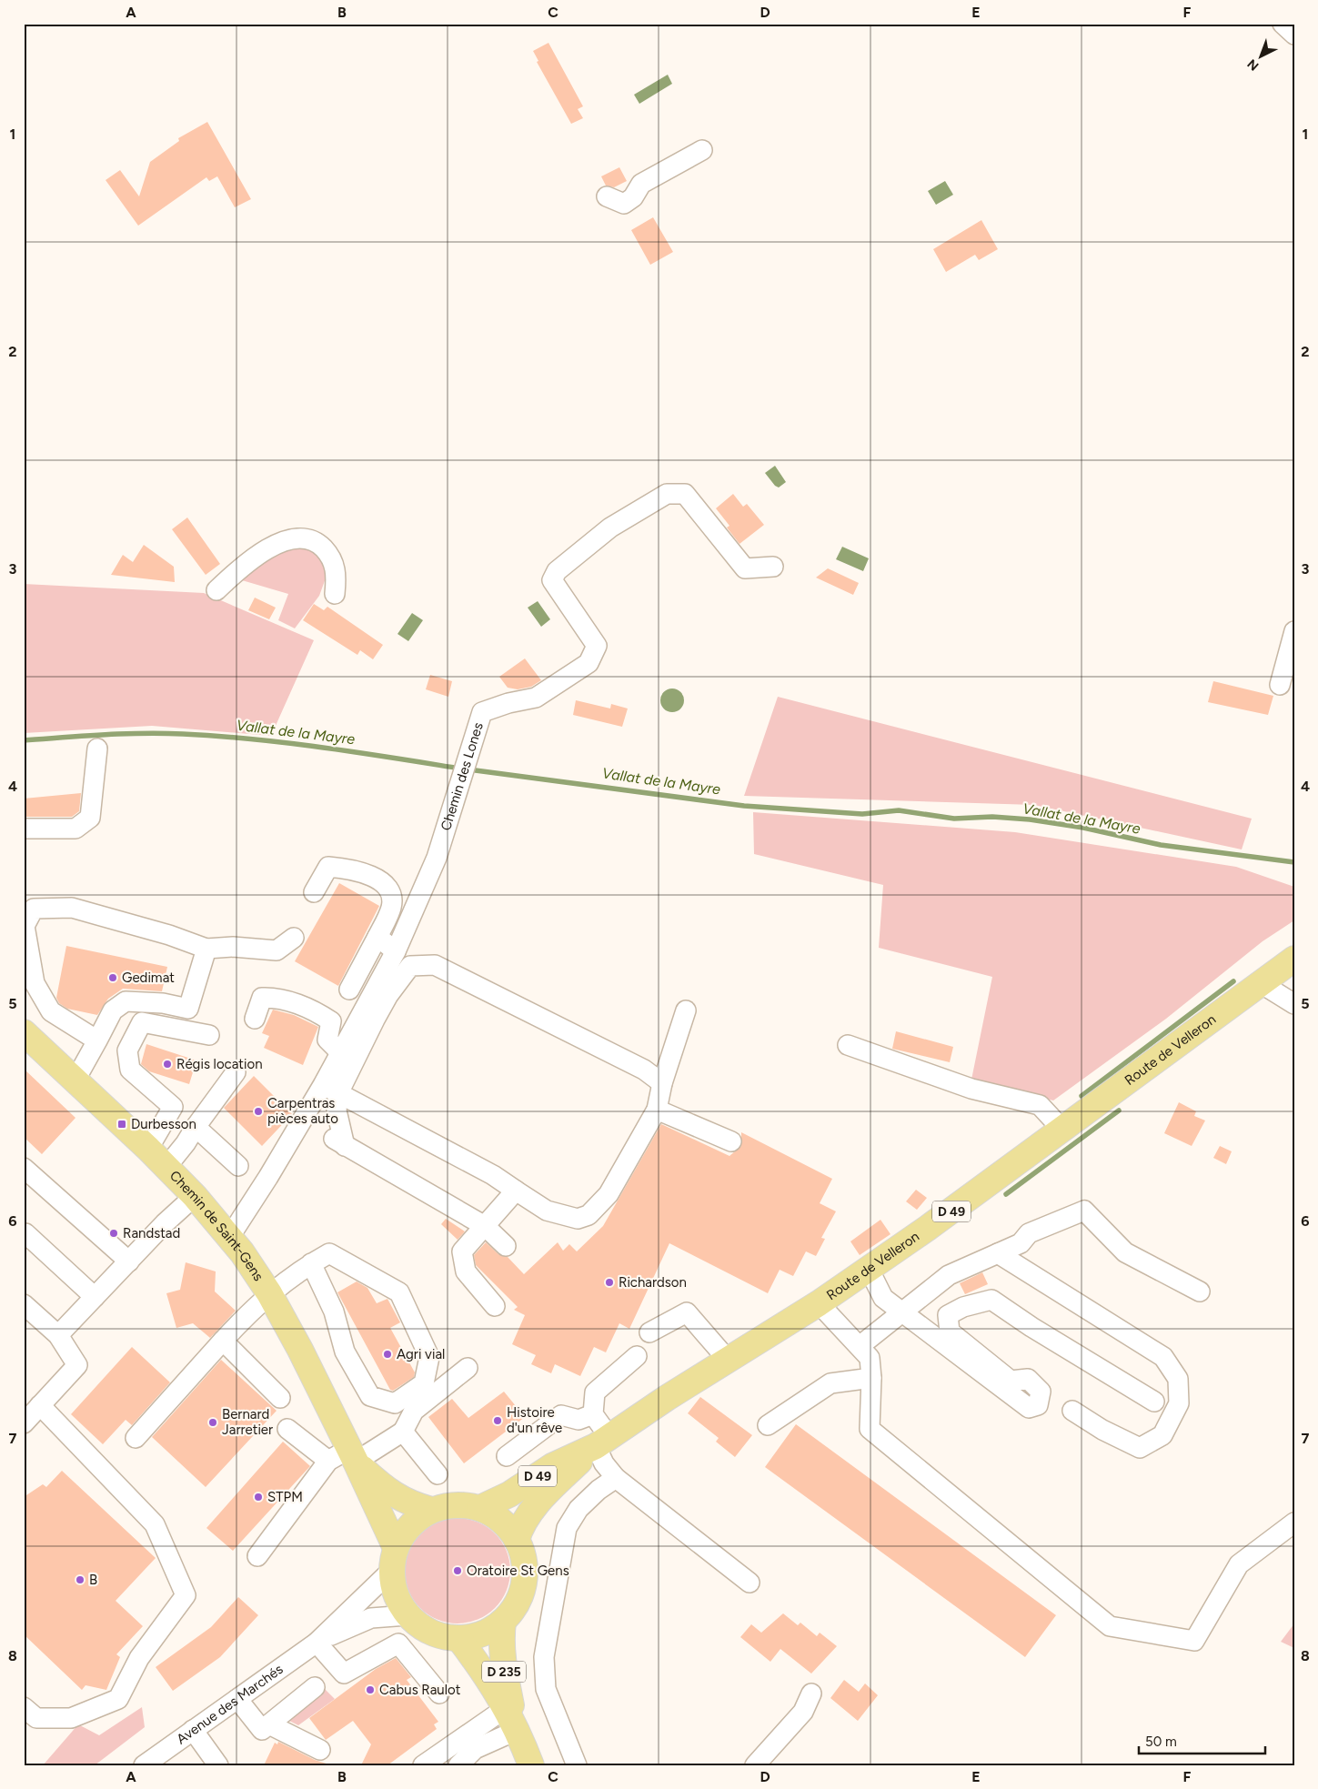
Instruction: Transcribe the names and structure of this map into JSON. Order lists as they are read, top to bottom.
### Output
{
  "streets": {
    "main road": [
      "Route de Velleron",
      "D 49",
      "Chemin de Saint-Gens",
      "D 235"
    ],
    "street": ["Chemin des Lones", "Avenue des Marchés"]
  },
  "crossings": [
    ["Chemin des Lones", "Chemin de Saint-Gens"],
    ["Route de Velleron", "Chemin de Saint-Gens"],
    ["Route de Velleron", "D 235"],
    ["Route de Velleron", "Avenue des Marchés"],
    ["Chemin de Saint-Gens", "D 235"],
    ["Chemin de Saint-Gens", "Avenue des Marchés"],
    ["D 235", "Avenue des Marchés"]
  ],
  "water": ["Vallat de la Mayre"],
  "places": {
    "other": [
      "Gedimat",
      "Régis location",
      "Carpentras pièces auto",
      "Randstad",
      "Richardson",
      "Agri vial",
      "Histoire d'un rêve",
      "Bernard Jarretier",
      "STPM",
      "Oratoire St Gens",
      "B",
      "Cabus Raulot"
    ],
    "transit": ["Durbesson"]
  },
  "scale_bar": "50 m",
  "north": "bottom left",
  "grid": {
    "columns": [
      "A",
      "B",
      "C",
      "D",
      "E",
      "F"
    ],
    "rows": [
      "1",
      "2",
      "3",
      "4",
      "5",
      "6",
      "7",
      "8"
    ]
  }
}
